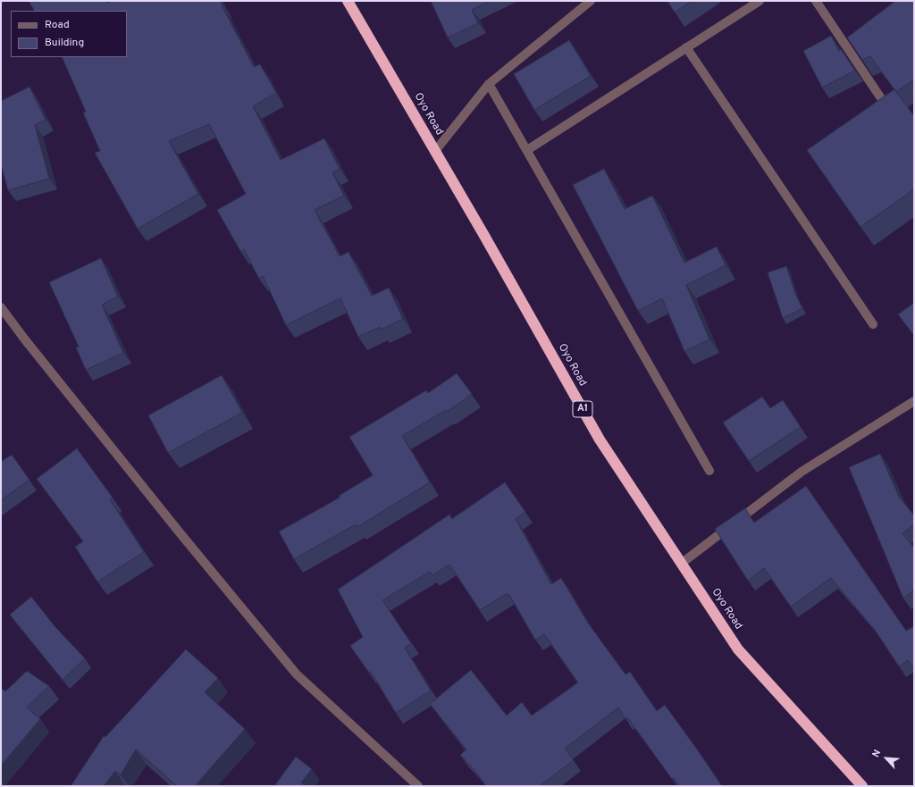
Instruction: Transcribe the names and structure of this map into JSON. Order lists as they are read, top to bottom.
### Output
{
  "streets": {
    "highway": ["Oyo Road", "A1"]
  },
  "legend": ["Road", "Building"],
  "north": "top left"
}
